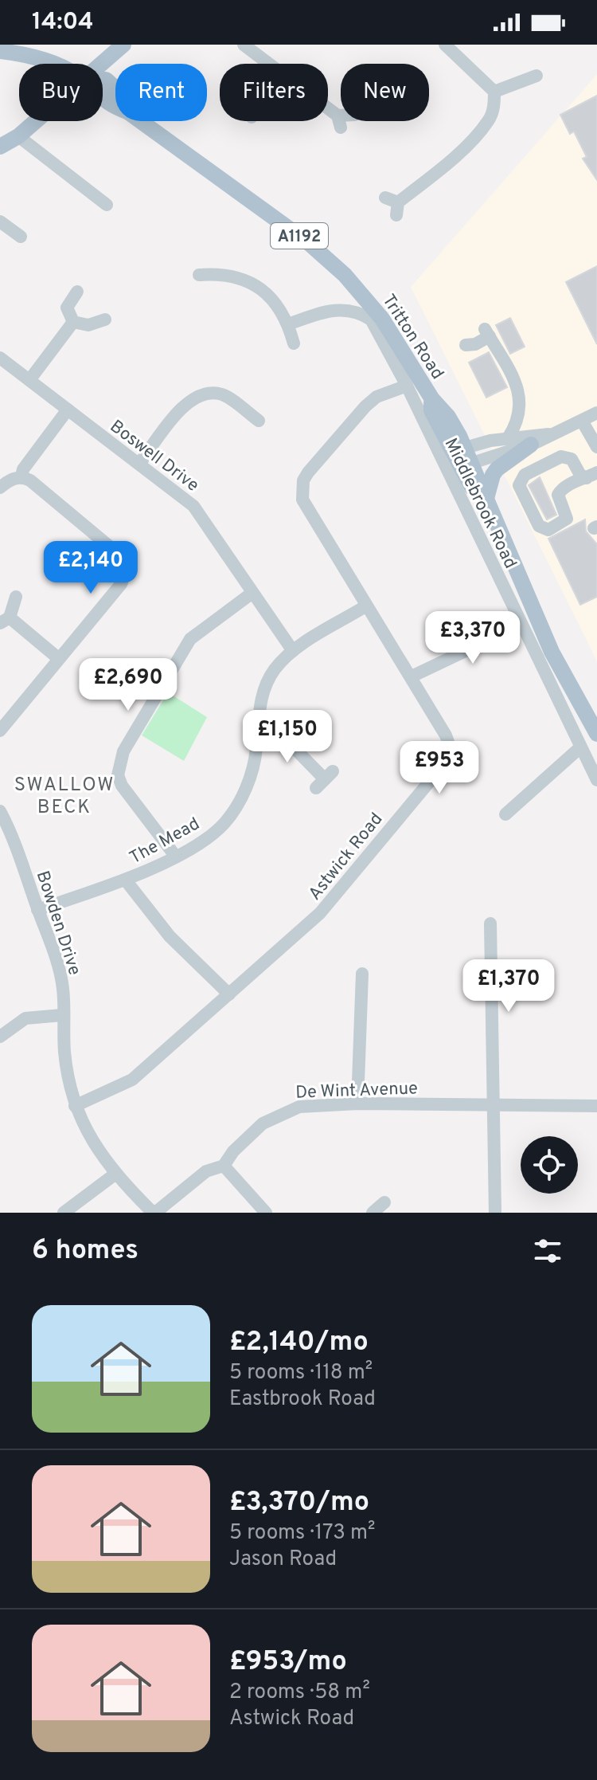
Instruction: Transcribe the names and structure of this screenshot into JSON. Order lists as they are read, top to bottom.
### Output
{
  "streets": {
    "main road": ["A1192", "Tritton Road"],
    "street": [
      "Boswell Drive",
      "Middlebrook Road",
      "The Mead",
      "Astwick Road",
      "Bowden Drive",
      "De Wint Avenue"
    ]
  },
  "crossings": [
    ["Boswell Drive", "The Mead"],
    ["Middlebrook Road", "Astwick Road"],
    ["The Mead", "Astwick Road"],
    ["The Mead", "Bowden Drive"],
    ["Astwick Road", "Bowden Drive"],
    ["Bowden Drive", "De Wint Avenue"]
  ],
  "districts": ["SWALLOW BECK"],
  "page": {
    "status": "14:04",
    "chip": [
      "Buy",
      "Rent",
      "Filters",
      "New"
    ],
    "price": [
      "£2,140",
      "£3,370",
      "£2,690",
      "£1,150",
      "£953",
      "£1,370"
    ],
    "heading": "6 homes",
    "list": [
      {
        "name": "£2,140/mo",
        "note": "5 rooms · 118 m² · Eastbrook Road"
      },
      {
        "name": "£3,370/mo",
        "note": "5 rooms · 173 m² · Jason Road"
      },
      {
        "name": "£953/mo",
        "note": "2 rooms · 58 m² · Astwick Road"
      }
    ]
  }
}
